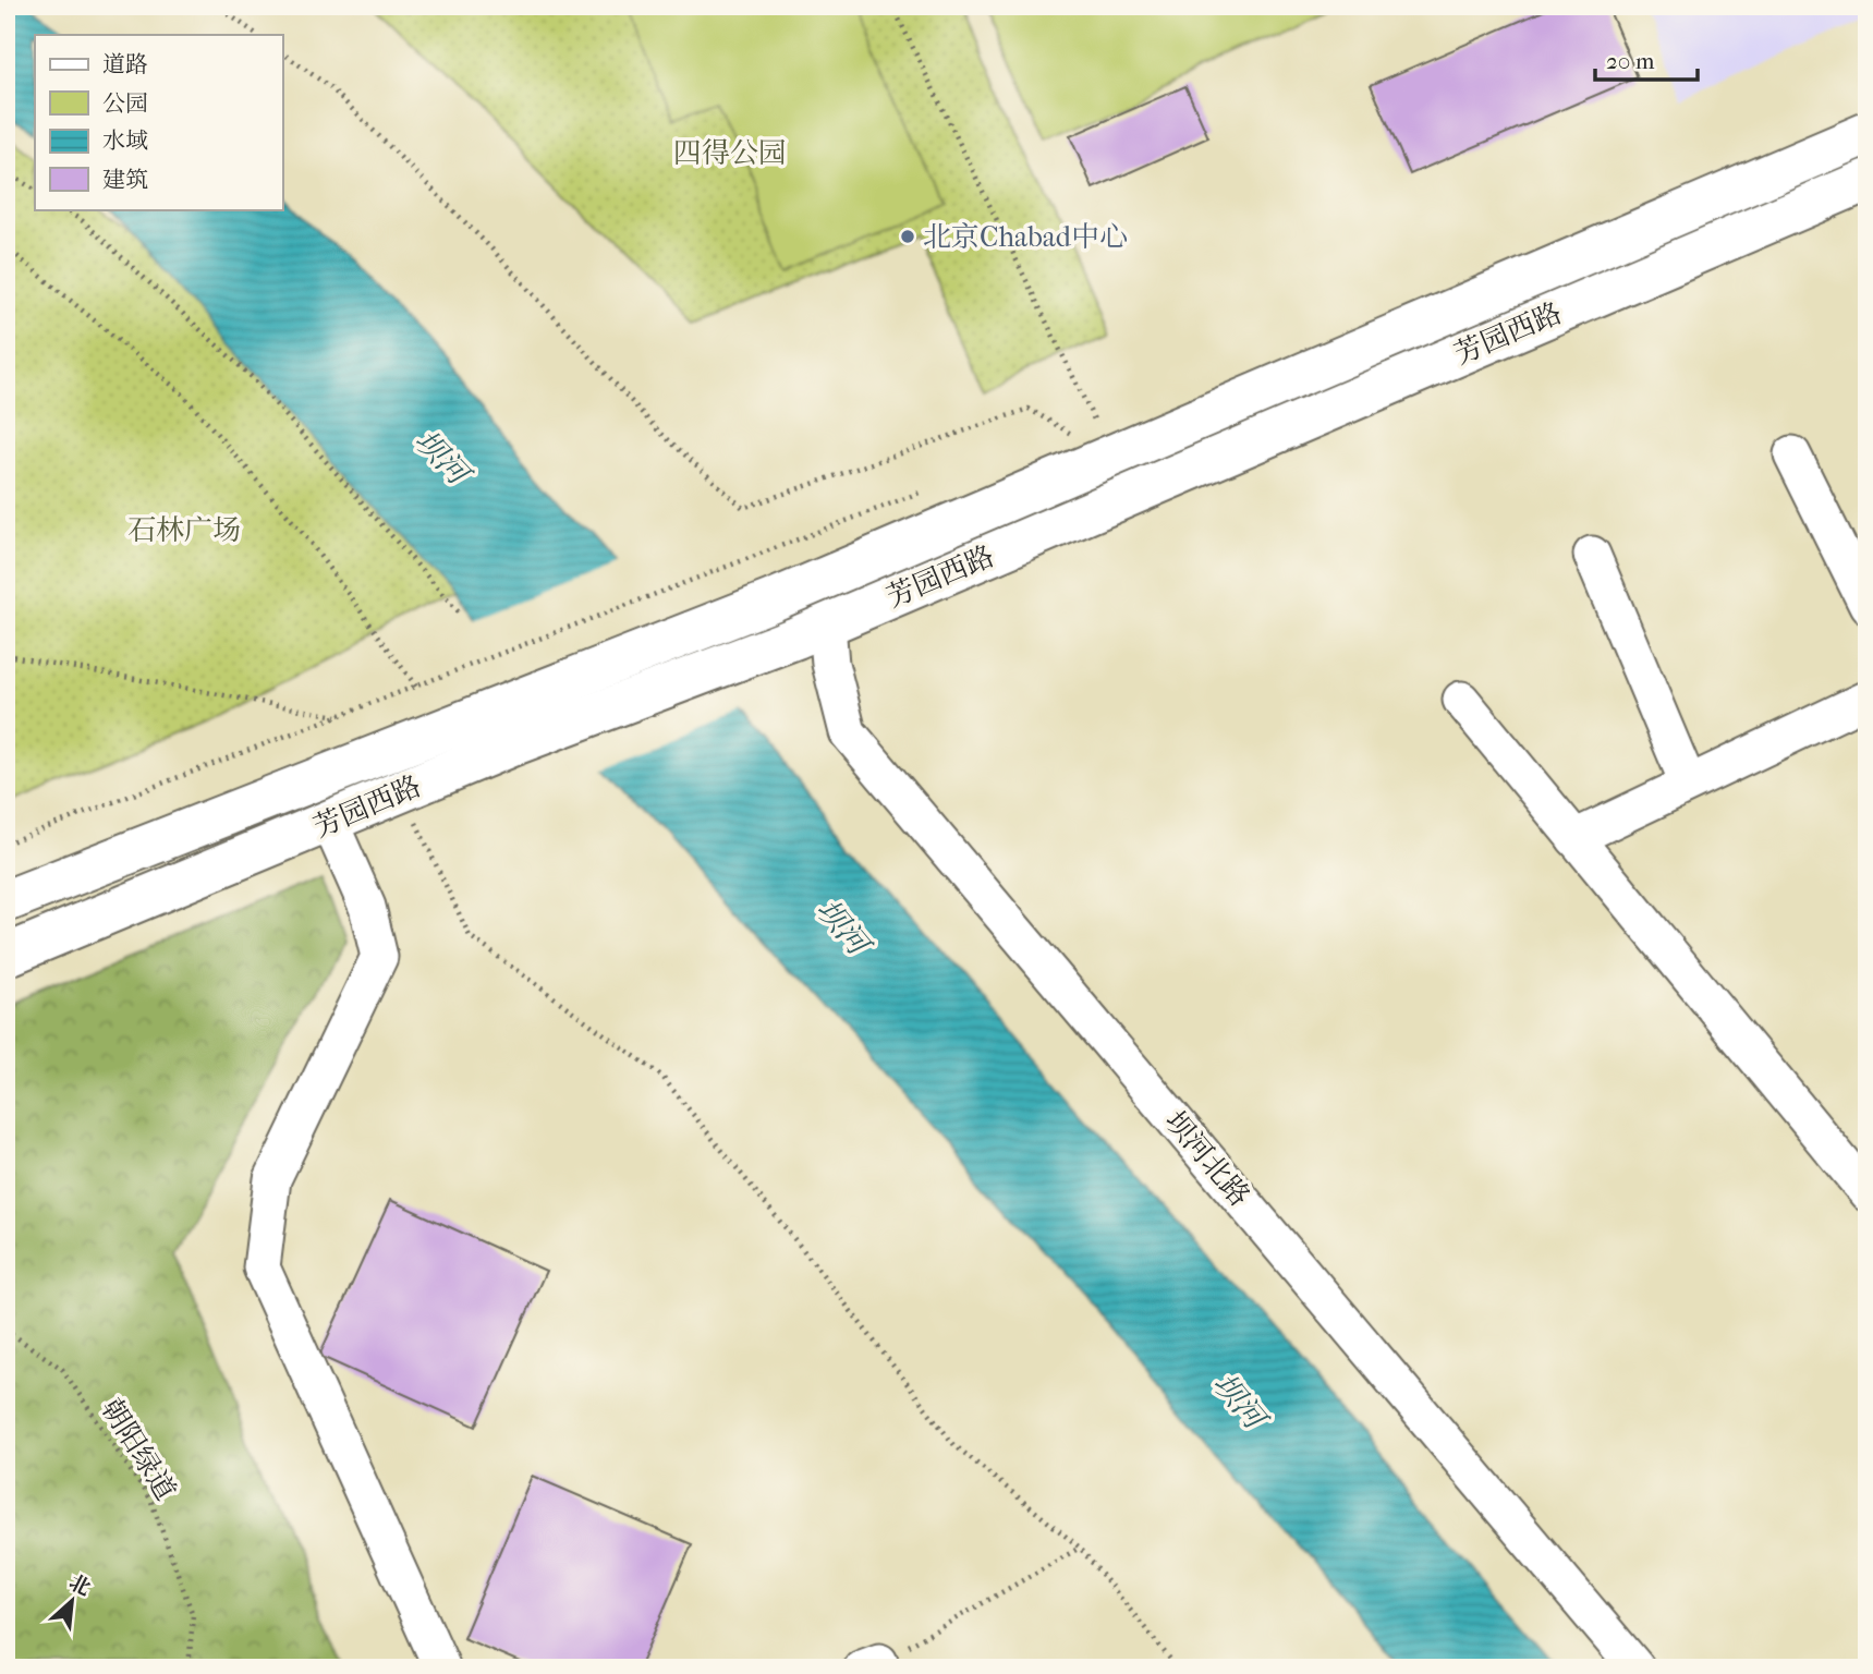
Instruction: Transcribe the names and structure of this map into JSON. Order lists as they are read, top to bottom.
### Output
{
  "streets": {
    "main road": ["芳园西路"],
    "street": ["坝河北路"],
    "path": ["朝阳绿道"]
  },
  "crossings": [
    ["芳园西路", "坝河北路"]
  ],
  "water": ["坝河"],
  "parks": ["四得公园", "石林广场"],
  "places": ["北京Chabad中心"],
  "legend": [
    "道路",
    "公园",
    "水域",
    "建筑"
  ],
  "scale_bar": "20 m",
  "north": "top right"
}
